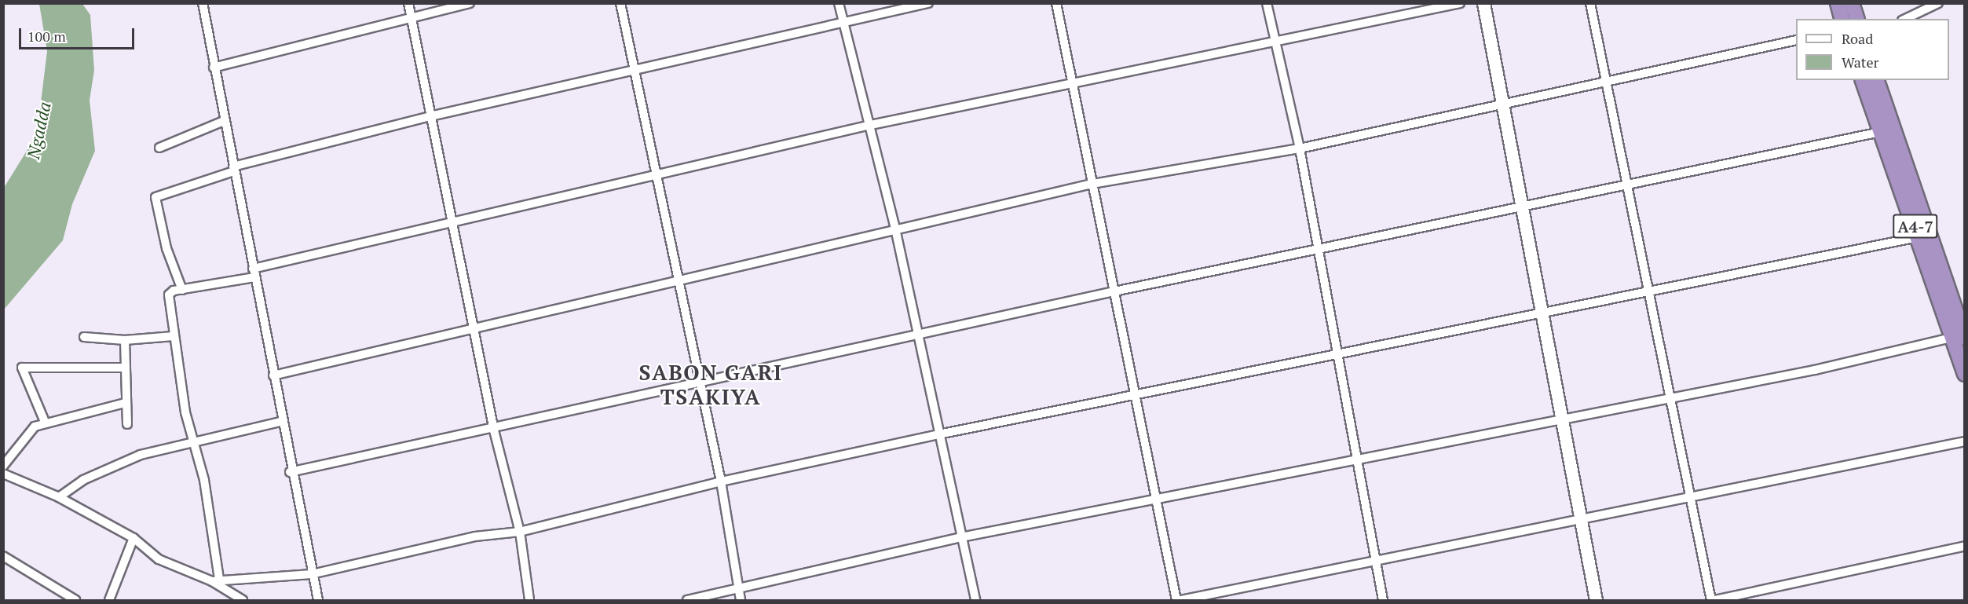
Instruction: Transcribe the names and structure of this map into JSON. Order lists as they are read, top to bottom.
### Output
{
  "streets": {
    "highway": ["A4-7"]
  },
  "districts": ["SABON GARI TSAKIYA"],
  "water": ["Ngadda"],
  "legend": ["Road", "Water"],
  "scale_bar": "100 m"
}
